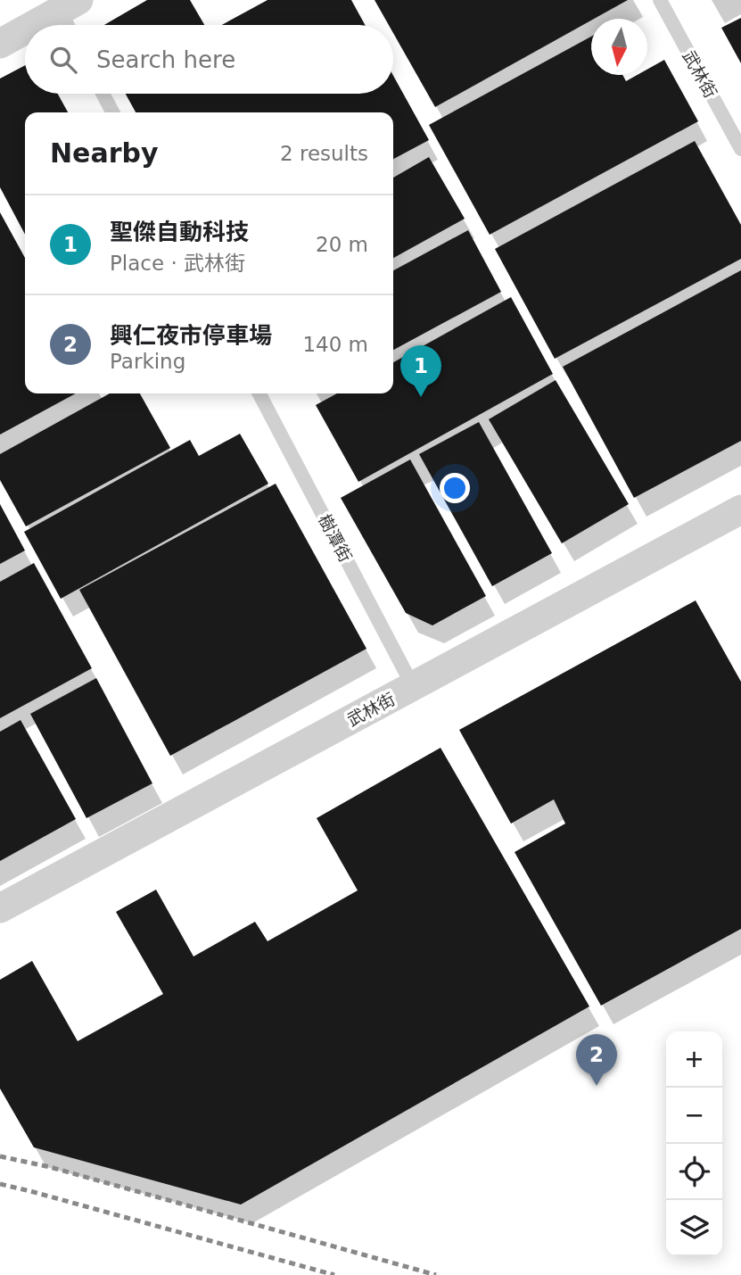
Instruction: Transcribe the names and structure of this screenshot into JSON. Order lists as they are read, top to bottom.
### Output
{
  "streets": {
    "street": ["武林街"],
    "lane": ["樹潭街"]
  },
  "crossings": [
    ["武林街", "樹潭街"]
  ],
  "north": "bottom",
  "page": {
    "search": "Search here",
    "heading": ["Nearby", "2 results"],
    "list": [
      {
        "mark": "1",
        "name": "聖傑自動科技",
        "note": "Place · 武林街",
        "value": "20 m"
      },
      {
        "mark": "2",
        "name": "興仁夜市停車場",
        "note": "Parking",
        "value": "140 m"
      }
    ],
    "pins": ["1", "2"],
    "map_buttons": ["+", "−"]
  }
}
